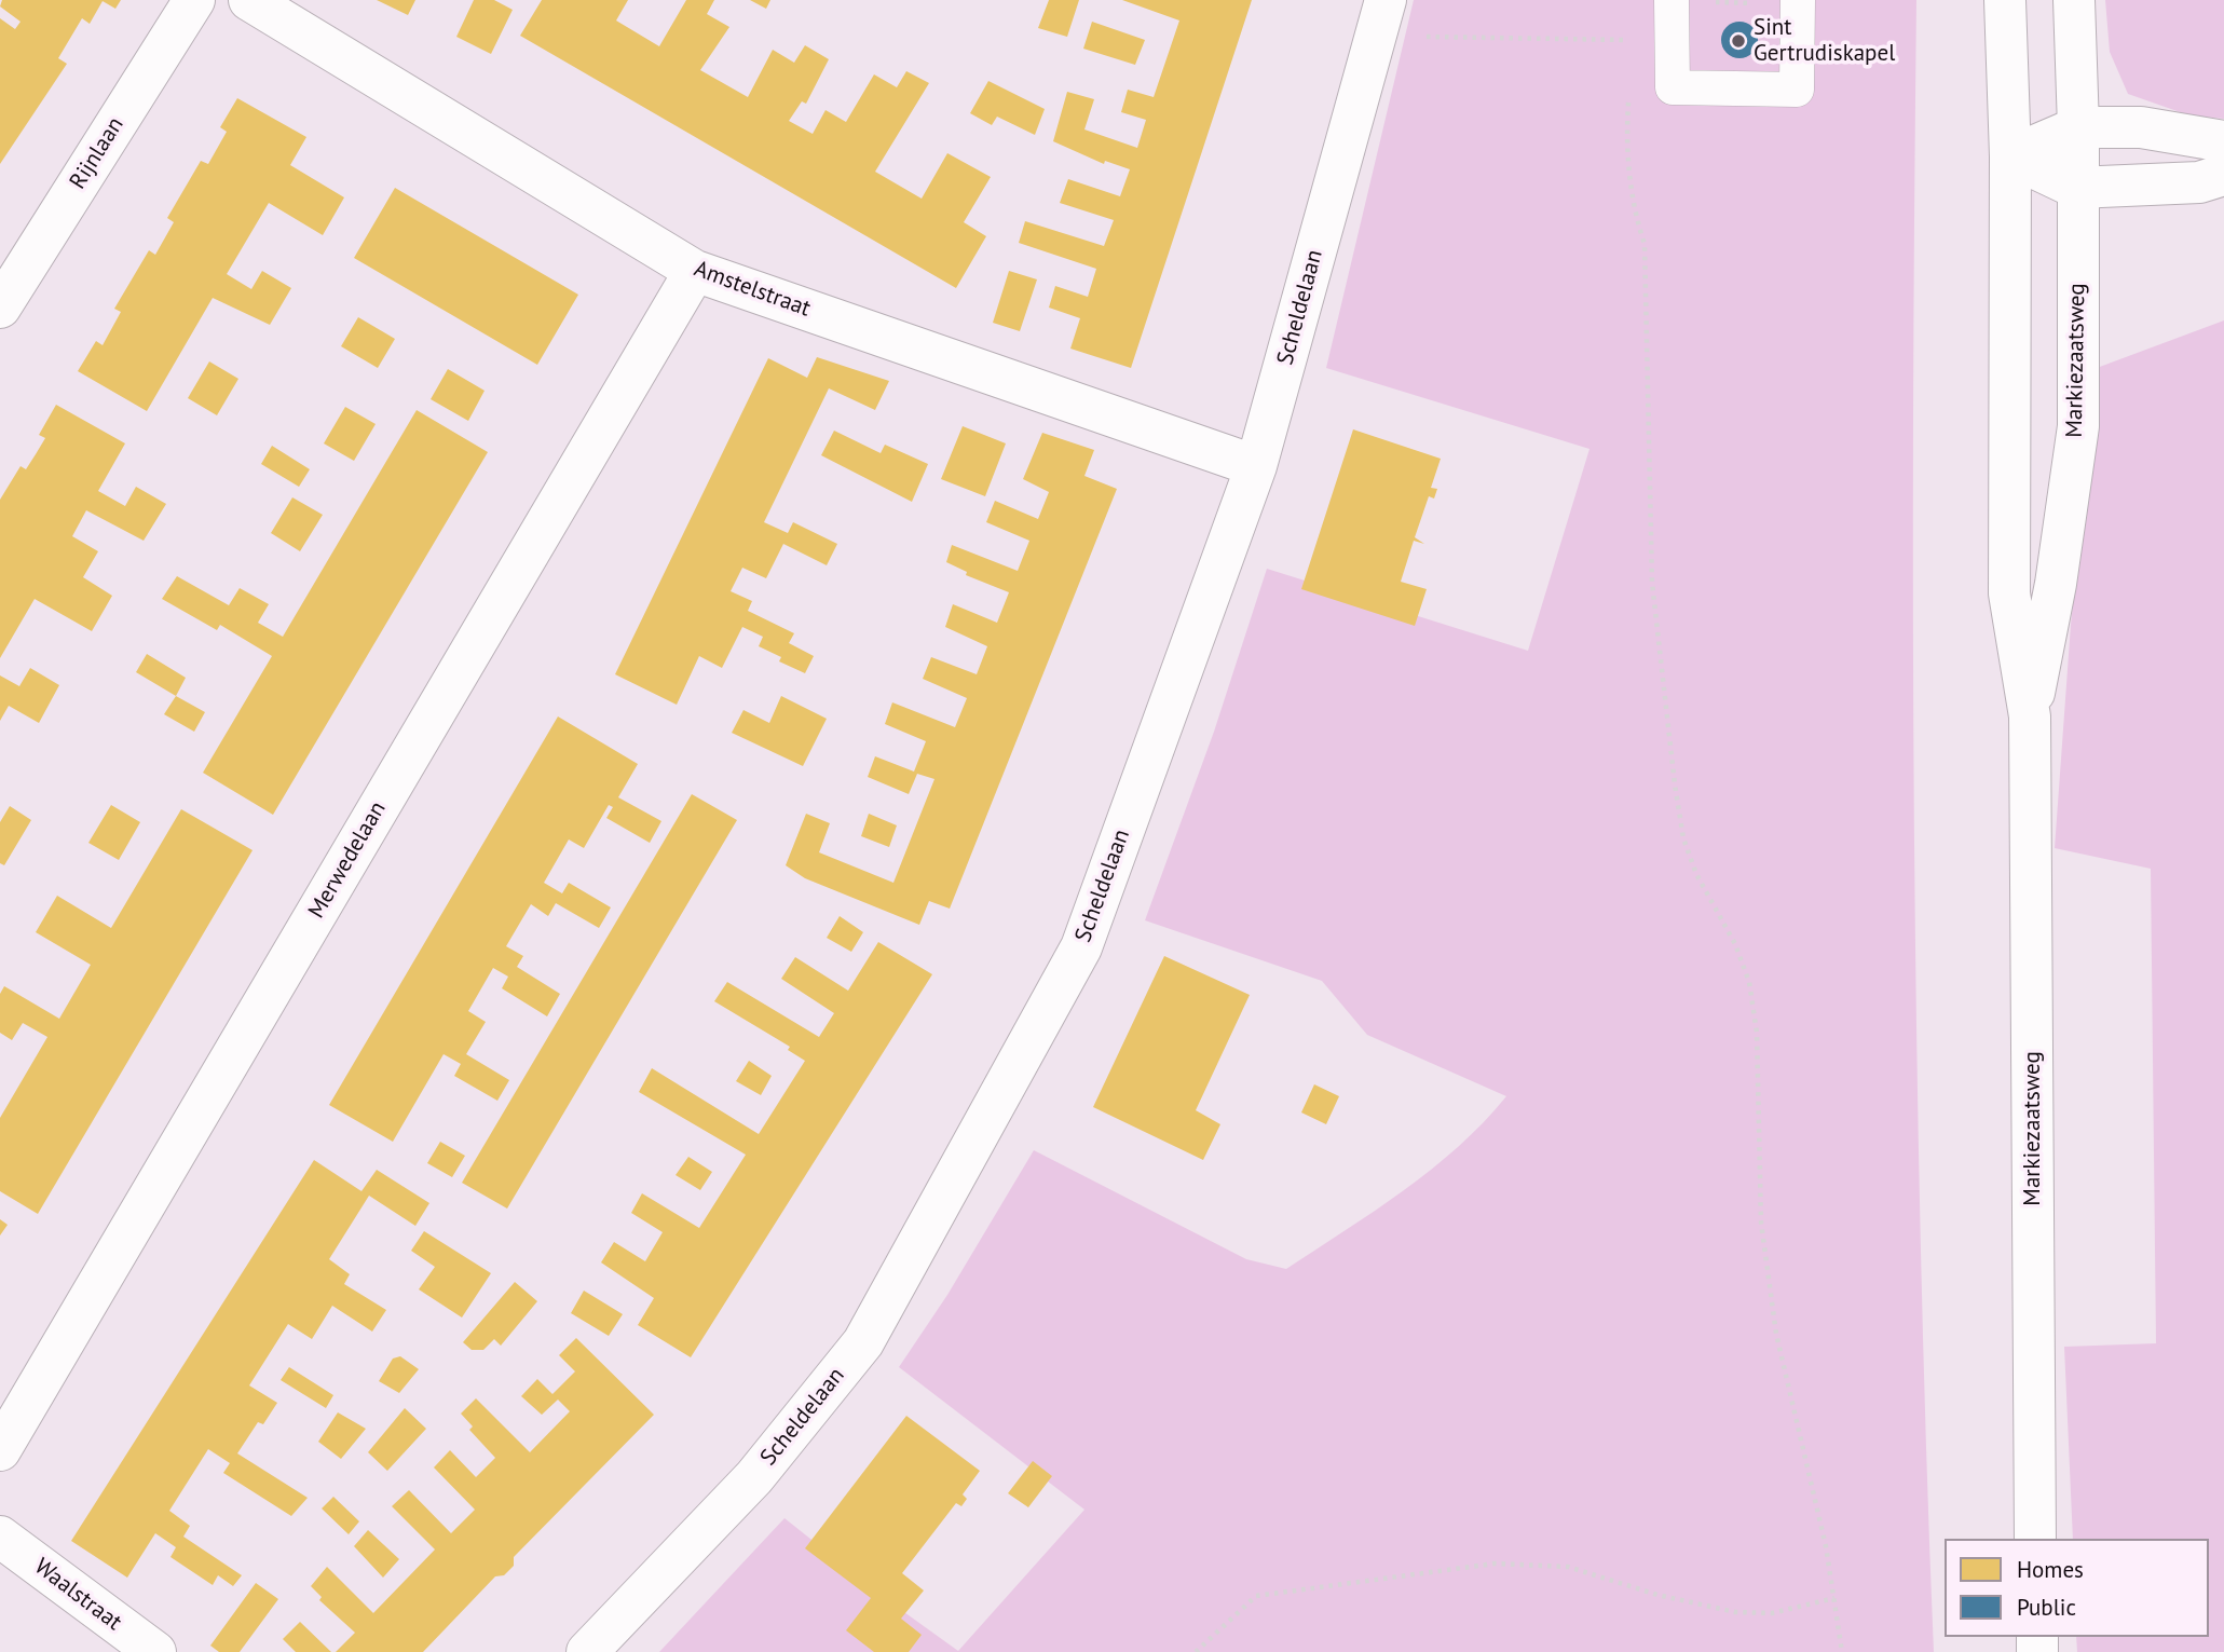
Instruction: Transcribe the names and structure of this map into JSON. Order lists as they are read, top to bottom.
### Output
{
  "streets": {
    "street": [
      "Rijnlaan",
      "Amstelstraat",
      "Scheldelaan",
      "Markiezaatsweg",
      "Merwedelaan",
      "Waalstraat"
    ]
  },
  "crossings": [
    ["Amstelstraat", "Scheldelaan"],
    ["Amstelstraat", "Merwedelaan"]
  ],
  "places": ["Sint Gertrudiskapel"],
  "legend": ["Homes", "Public"]
}
